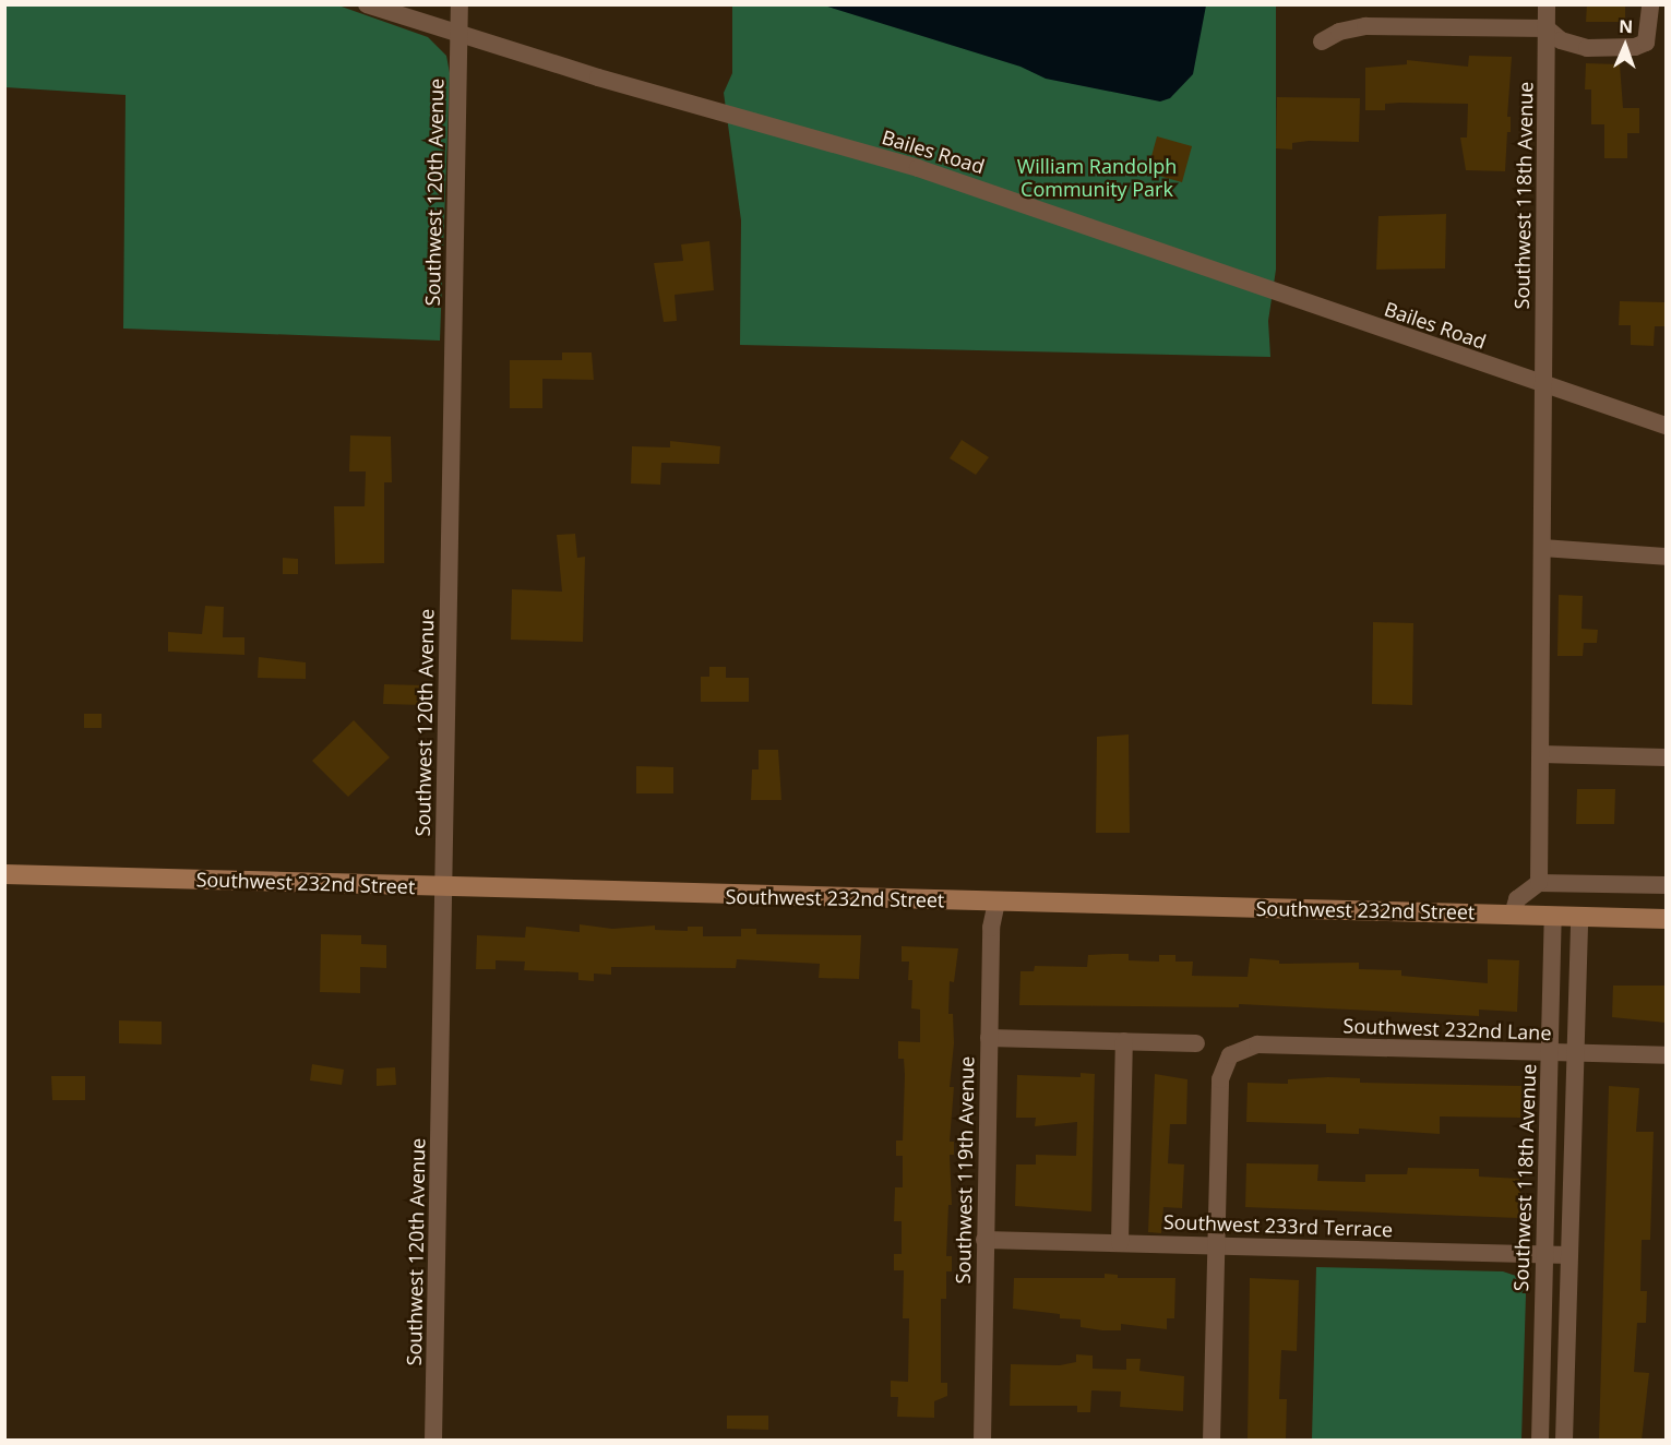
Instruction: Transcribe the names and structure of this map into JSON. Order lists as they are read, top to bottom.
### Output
{
  "streets": {
    "street": [
      "Bailes Road",
      "Southwest 120th Avenue",
      "Southwest 118th Avenue",
      "Southwest 232nd Street",
      "Southwest 232nd Lane",
      "Southwest 119th Avenue",
      "Southwest 233rd Terrace"
    ]
  },
  "crossings": [
    ["Bailes Road", "Southwest 120th Avenue"],
    ["Bailes Road", "Southwest 118th Avenue"],
    ["Southwest 120th Avenue", "Southwest 232nd Street"],
    ["Southwest 118th Avenue", "Southwest 232nd Street"],
    ["Southwest 118th Avenue", "Southwest 232nd Lane"],
    ["Southwest 118th Avenue", "Southwest 233rd Terrace"],
    ["Southwest 232nd Street", "Southwest 119th Avenue"],
    ["Southwest 232nd Lane", "Southwest 233rd Terrace"],
    ["Southwest 119th Avenue", "Southwest 233rd Terrace"]
  ],
  "parks": ["William Randolph Community Park"],
  "north": "top"
}
